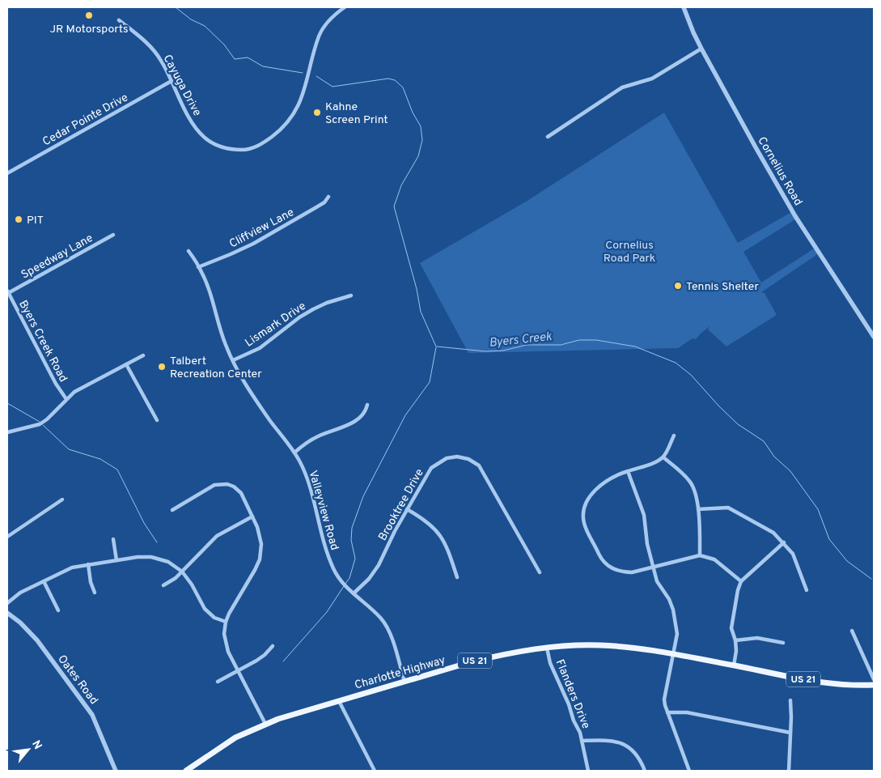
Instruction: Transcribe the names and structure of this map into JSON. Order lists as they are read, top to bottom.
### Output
{
  "streets": {
    "main road": ["US 21", "Charlotte Highway"],
    "street": [
      "Cayuga Drive",
      "Cedar Pointe Drive",
      "Cornelius Road",
      "Cliffview Lane",
      "Speedway Lane",
      "Lismark Drive",
      "Byers Creek Road",
      "Brooktree Drive",
      "Valleyview Road",
      "Oates Road",
      "Flanders Drive"
    ]
  },
  "crossings": [
    ["Cayuga Drive", "Cedar Pointe Drive"],
    ["Cliffview Lane", "Valleyview Road"],
    ["Speedway Lane", "Byers Creek Road"],
    ["Lismark Drive", "Valleyview Road"],
    ["Brooktree Drive", "Valleyview Road"],
    ["Valleyview Road", "Charlotte Highway"],
    ["Charlotte Highway", "Flanders Drive"]
  ],
  "water": ["Byers Creek"],
  "parks": ["Cornelius Road Park"],
  "places": [
    "JR Motorsports",
    "Kahne Screen Print",
    "PIT",
    "Tennis Shelter",
    "Talbert Recreation Center"
  ],
  "north": "top right"
}
